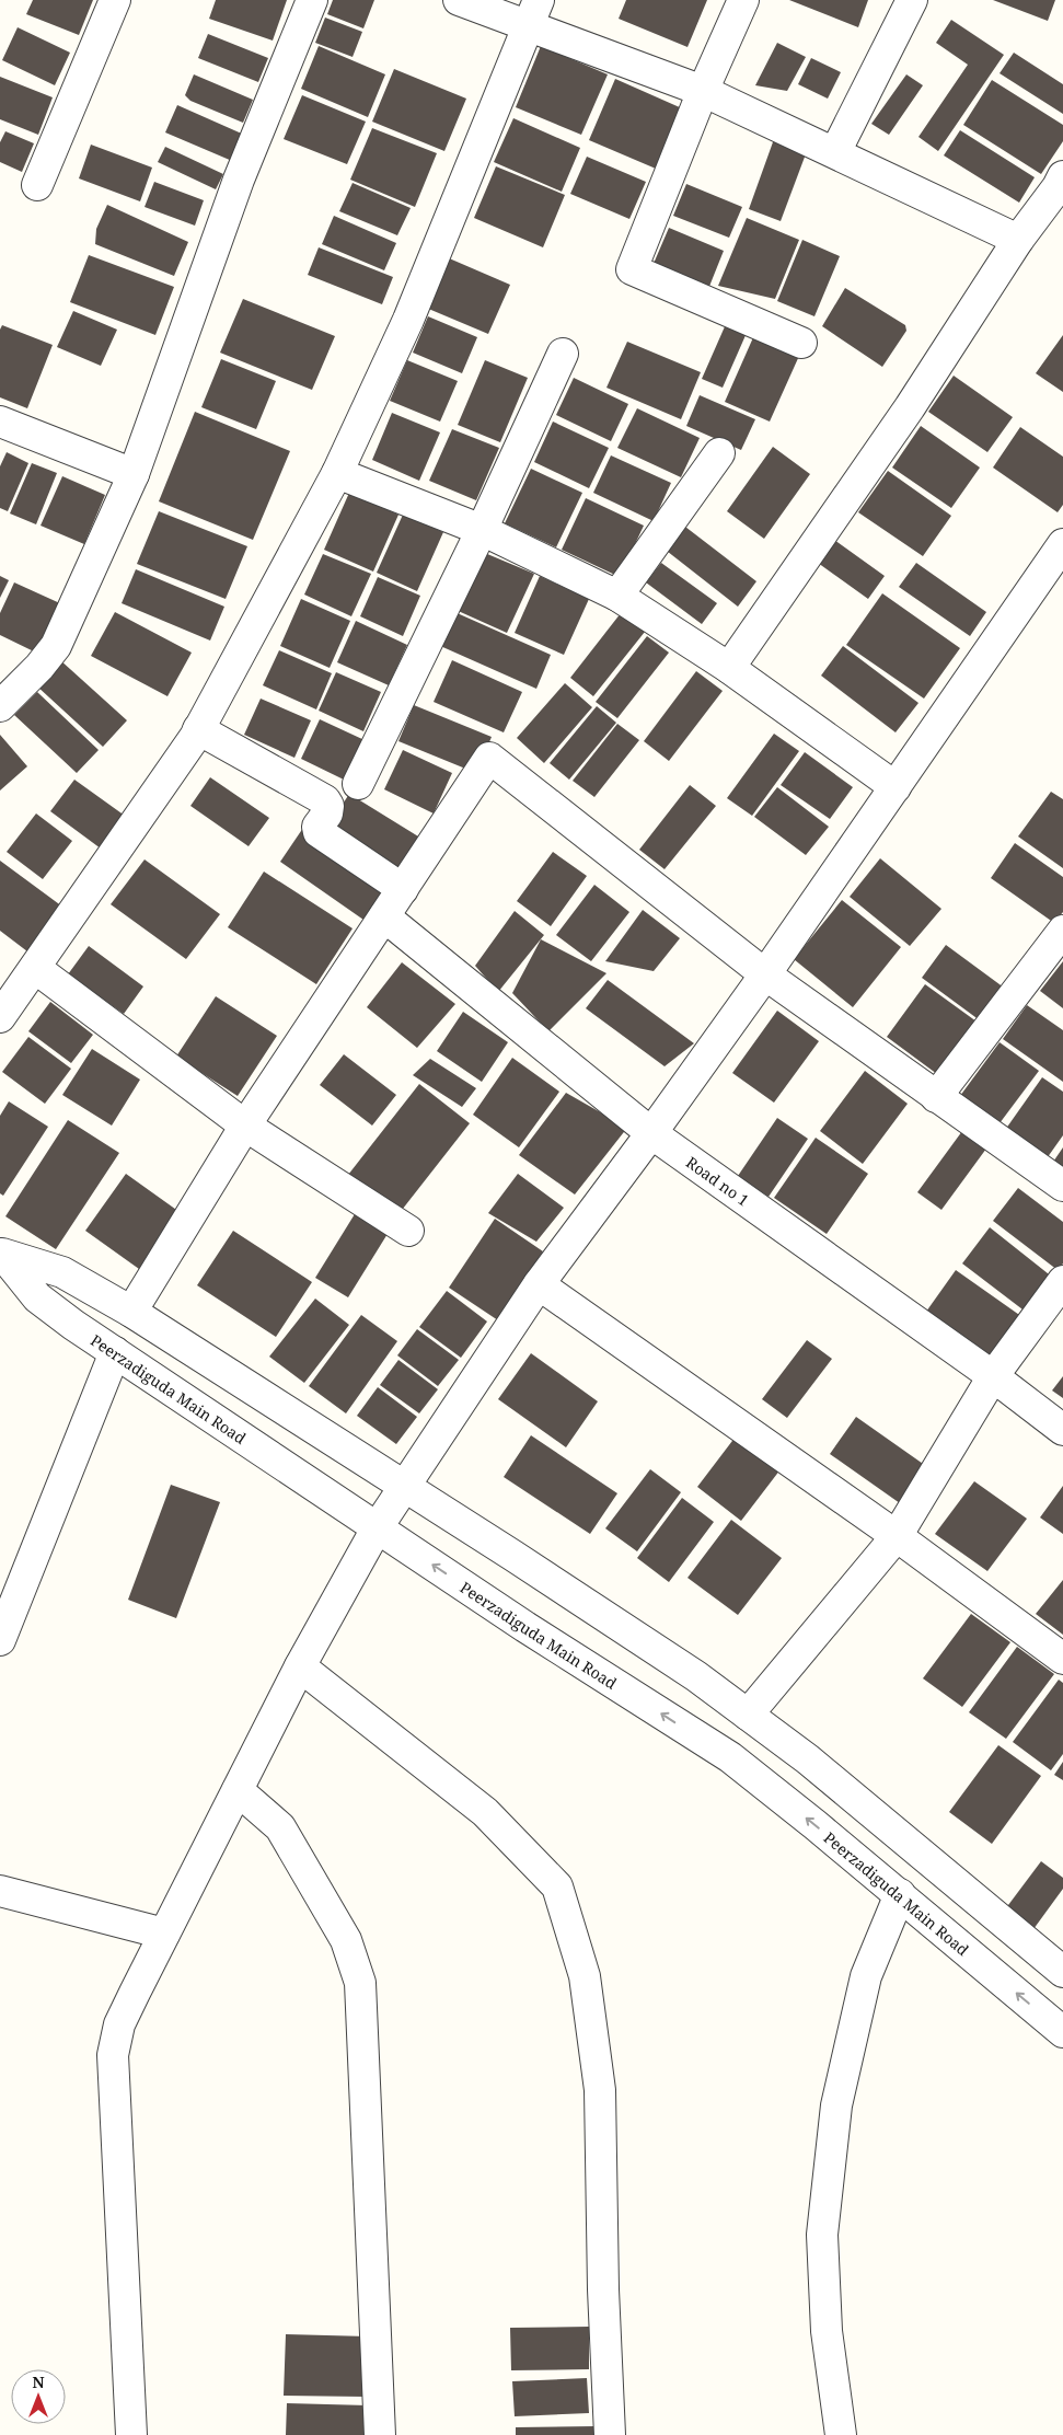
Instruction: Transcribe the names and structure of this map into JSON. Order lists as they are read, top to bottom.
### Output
{
  "streets": {
    "street": ["Road no 1", "Peerzadiguda Main Road"]
  },
  "north": "top"
}
